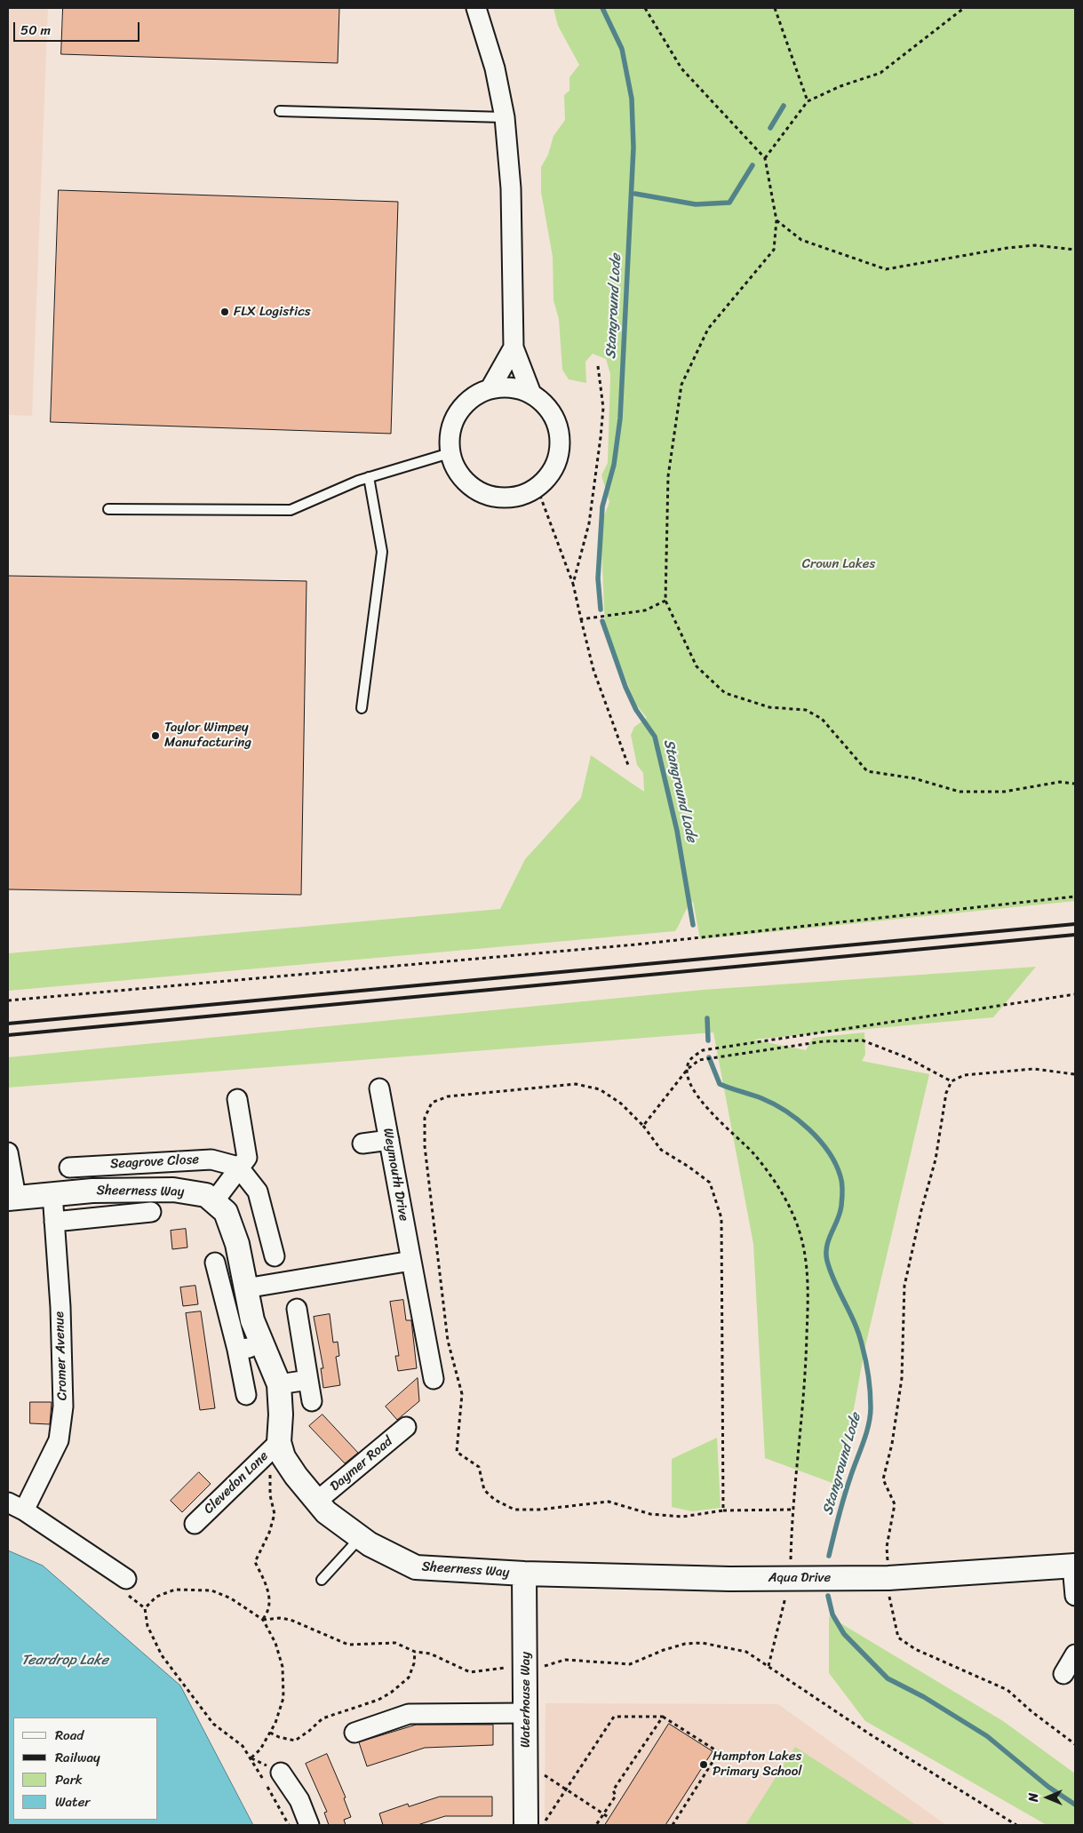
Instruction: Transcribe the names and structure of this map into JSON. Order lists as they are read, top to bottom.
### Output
{
  "streets": {
    "street": [
      "Seagrove Close",
      "Weymouth Drive",
      "Sheerness Way",
      "Cromer Avenue",
      "Daymer Road",
      "Clevedon Lane",
      "Aqua Drive",
      "Waterhouse Way"
    ]
  },
  "crossings": [
    ["Sheerness Way", "Cromer Avenue"],
    ["Sheerness Way", "Daymer Road"],
    ["Sheerness Way", "Clevedon Lane"],
    ["Sheerness Way", "Aqua Drive"],
    ["Sheerness Way", "Waterhouse Way"],
    ["Aqua Drive", "Waterhouse Way"]
  ],
  "water": ["Stanground Lode", "Teardrop Lake"],
  "parks": ["Crown Lakes"],
  "places": ["FLX Logistics", "Taylor Wimpey Manufacturing", "Hampton Lakes Primary School"],
  "legend": [
    "Road",
    "Railway",
    "Park",
    "Water"
  ],
  "scale_bar": "50 m",
  "north": "left"
}
